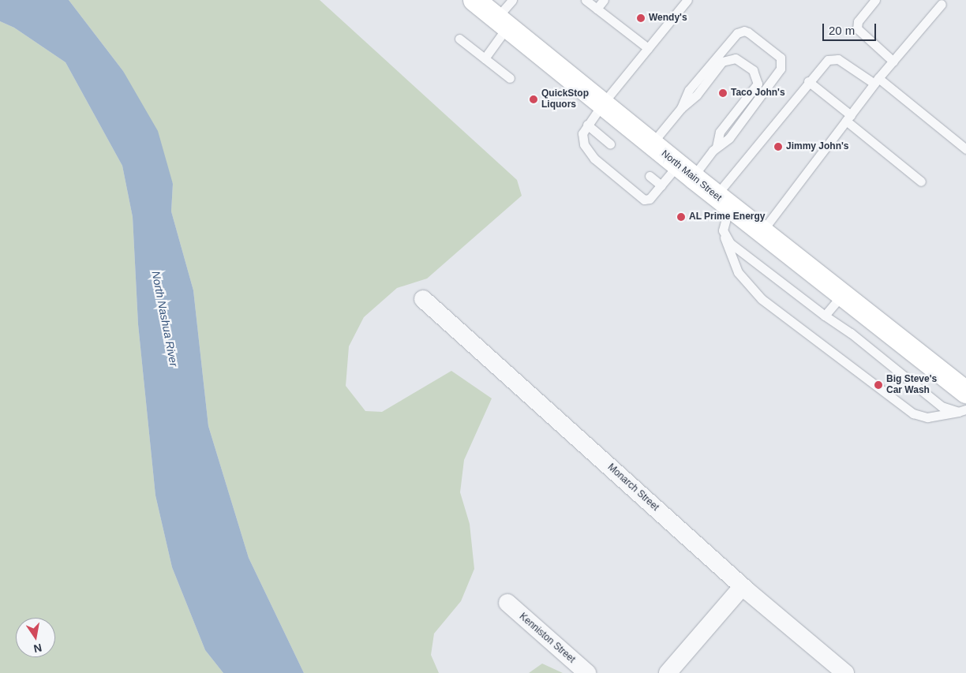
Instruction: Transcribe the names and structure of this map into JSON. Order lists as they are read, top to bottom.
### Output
{
  "streets": {
    "highway": ["North Main Street"],
    "street": ["Monarch Street", "Kenniston Street"]
  },
  "water": ["North Nashua River"],
  "places": [
    "Wendy's",
    "Taco John's",
    "QuickStop Liquors",
    "Jimmy John's",
    "AL Prime Energy",
    "Big Steve's Car Wash"
  ],
  "scale_bar": "20 m",
  "north": "bottom"
}
